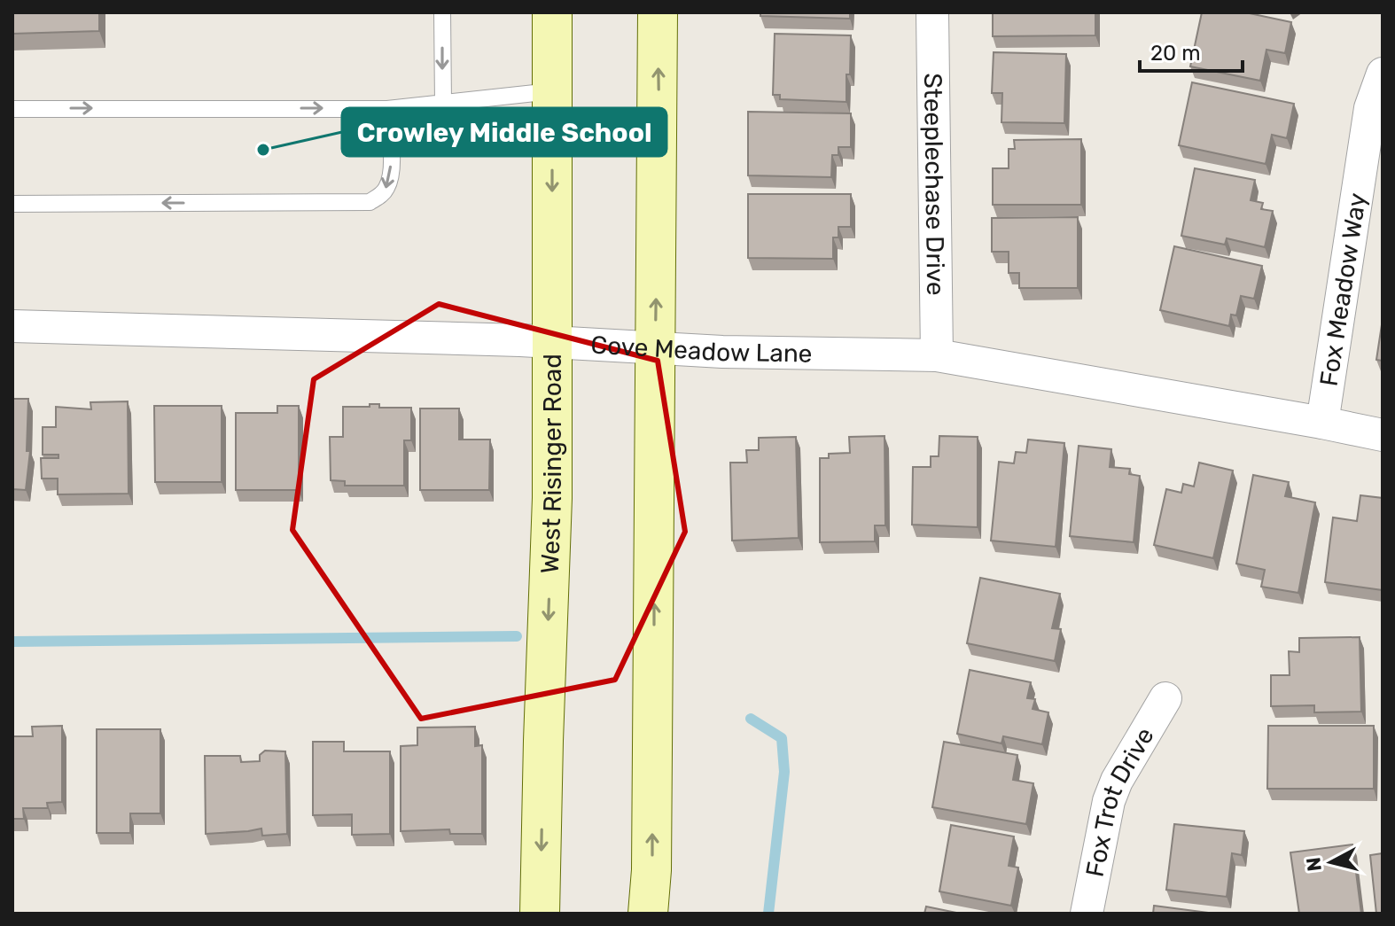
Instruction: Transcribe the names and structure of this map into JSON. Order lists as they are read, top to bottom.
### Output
{
  "streets": {
    "main road": ["West Risinger Road"],
    "street": [
      "Steeplechase Drive",
      "Fox Meadow Way",
      "Cove Meadow Lane",
      "Fox Trot Drive"
    ]
  },
  "crossings": [
    ["Steeplechase Drive", "Cove Meadow Lane"],
    ["Fox Meadow Way", "Cove Meadow Lane"],
    ["Cove Meadow Lane", "West Risinger Road"]
  ],
  "places": ["Crowley Middle School"],
  "scale_bar": "20 m",
  "north": "left"
}
